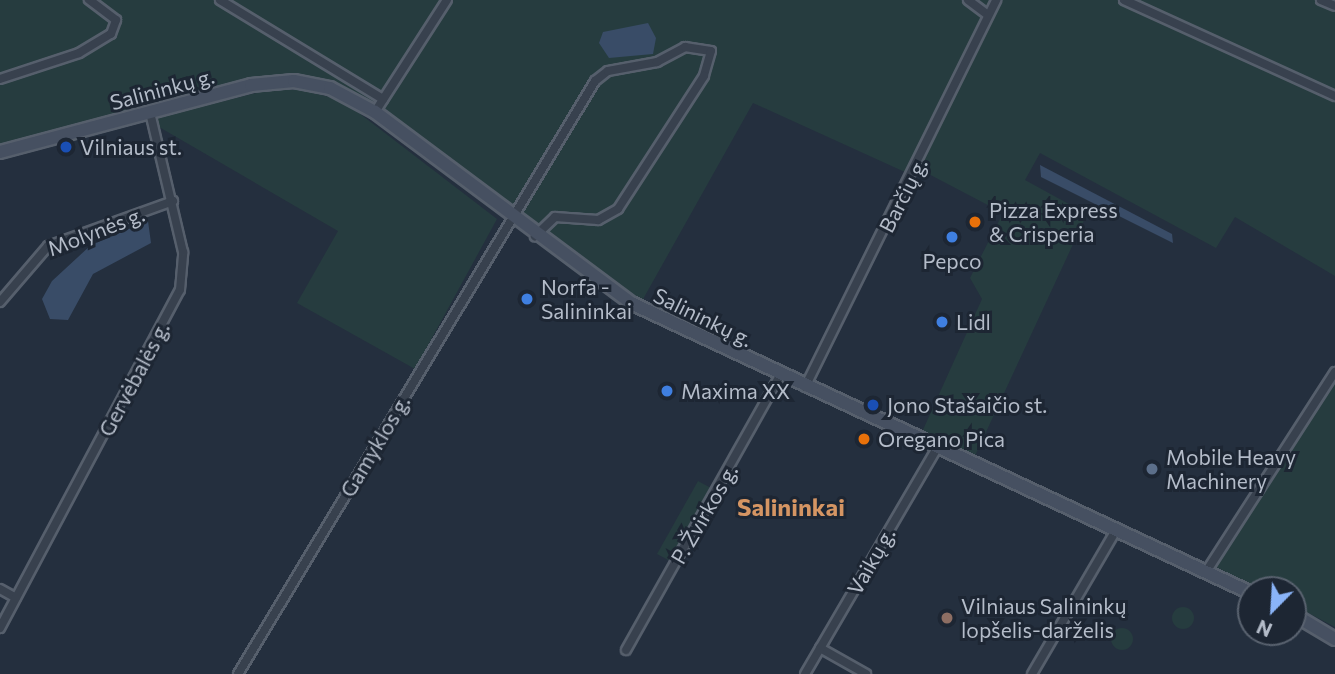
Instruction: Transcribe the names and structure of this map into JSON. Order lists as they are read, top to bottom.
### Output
{
  "streets": {
    "main road": ["Salininkų g."],
    "street": [
      "Barčių g.",
      "Molynės g.",
      "Gervėbalės g.",
      "Gamyklos g.",
      "P. Žvirkos g.",
      "Vaikų g."
    ]
  },
  "crossings": [
    ["Salininkų g.", "Barčių g."],
    ["Salininkų g.", "Gervėbalės g."],
    ["Salininkų g.", "Gamyklos g."],
    ["Salininkų g.", "P. Žvirkos g."],
    ["Salininkų g.", "Vaikų g."],
    ["Molynės g.", "Gervėbalės g."]
  ],
  "districts": ["Salininkai"],
  "places": [
    "Vilniaus st.",
    "Pizza Express & Crisperia",
    "Pepco",
    "Norfa - Salininkai",
    "Lidl",
    "Maxima XX",
    "Jono Stašaičio st.",
    "Oregano Pica",
    "Mobile Heavy Machinery",
    "Vilniaus Salininkų lopšelis-darželis"
  ],
  "north": "bottom left"
}
